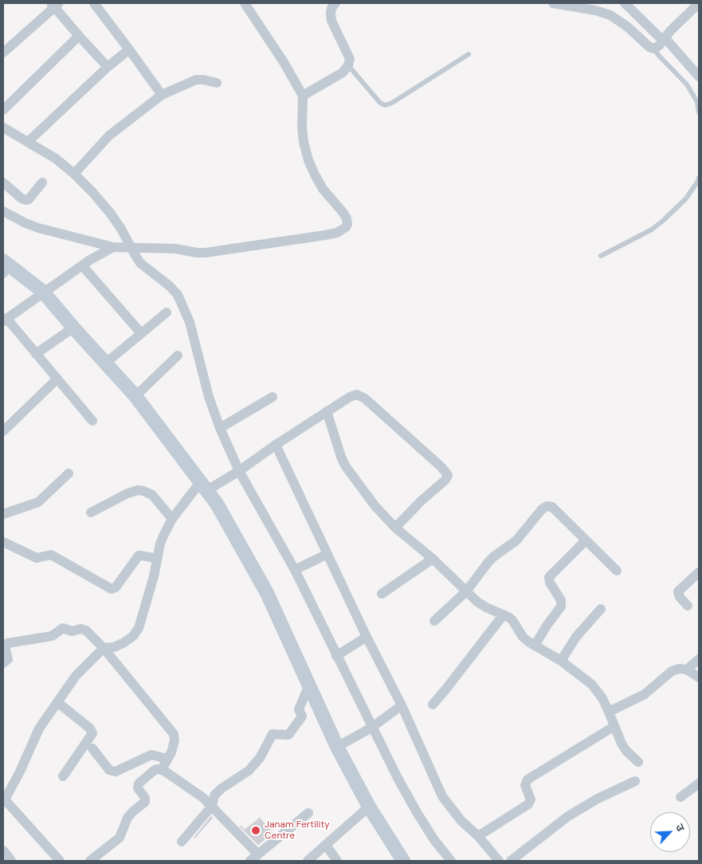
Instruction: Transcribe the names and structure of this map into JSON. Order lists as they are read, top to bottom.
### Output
{
  "places": ["Janam Fertility Centre"],
  "north": "top right"
}
